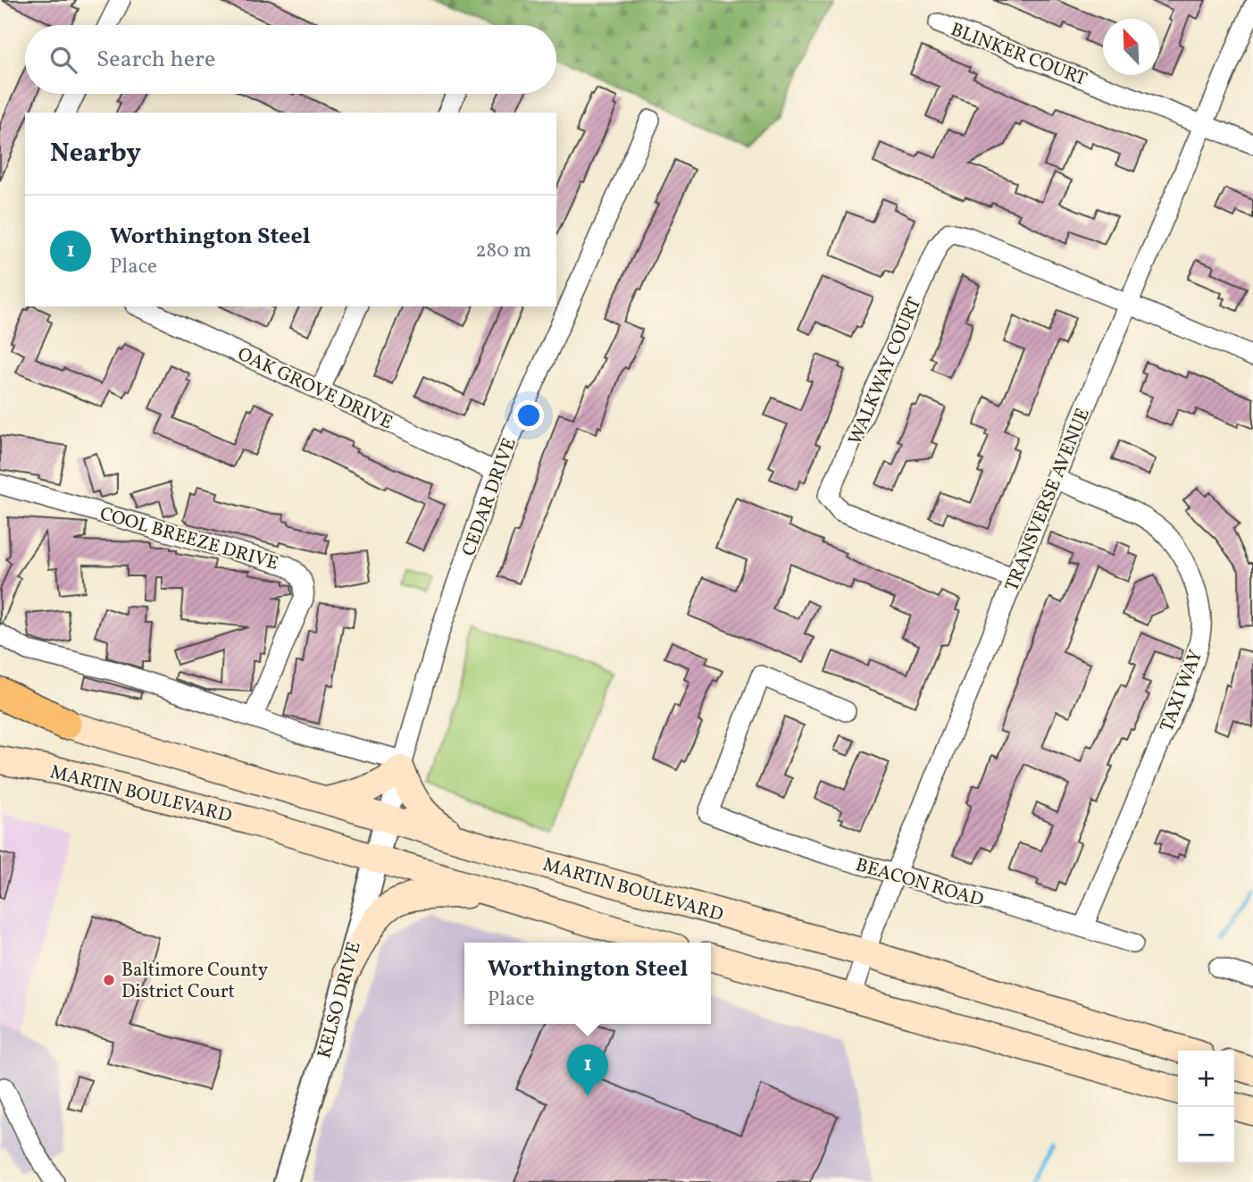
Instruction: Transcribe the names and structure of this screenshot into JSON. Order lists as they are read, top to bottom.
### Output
{
  "streets": {
    "main road": ["MARTIN BOULEVARD"],
    "street": [
      "BLINKER COURT",
      "WALKWAY COURT",
      "OAK GROVE DRIVE",
      "CEDAR DRIVE",
      "TRANSVERSE AVENUE",
      "COOL BREEZE DRIVE",
      "TAXI WAY",
      "BEACON ROAD",
      "KELSO DRIVE"
    ]
  },
  "crossings": [
    ["BLINKER COURT", "TRANSVERSE AVENUE"],
    ["WALKWAY COURT", "TRANSVERSE AVENUE"],
    ["OAK GROVE DRIVE", "CEDAR DRIVE"],
    ["CEDAR DRIVE", "MARTIN BOULEVARD"],
    ["CEDAR DRIVE", "KELSO DRIVE"],
    ["TRANSVERSE AVENUE", "TAXI WAY"],
    ["TRANSVERSE AVENUE", "MARTIN BOULEVARD"],
    ["TRANSVERSE AVENUE", "BEACON ROAD"],
    ["TAXI WAY", "BEACON ROAD"],
    ["MARTIN BOULEVARD", "KELSO DRIVE"]
  ],
  "places": ["Baltimore County District Court"],
  "north": "top left",
  "page": {
    "search": "Search here",
    "heading": "Nearby",
    "list": [
      {
        "mark": "1",
        "name": "Worthington Steel",
        "note": "Place",
        "value": "280 m"
      }
    ],
    "popup": ["Worthington Steel", "Place"],
    "pins": "1",
    "map_buttons": ["+", "−"]
  }
}
